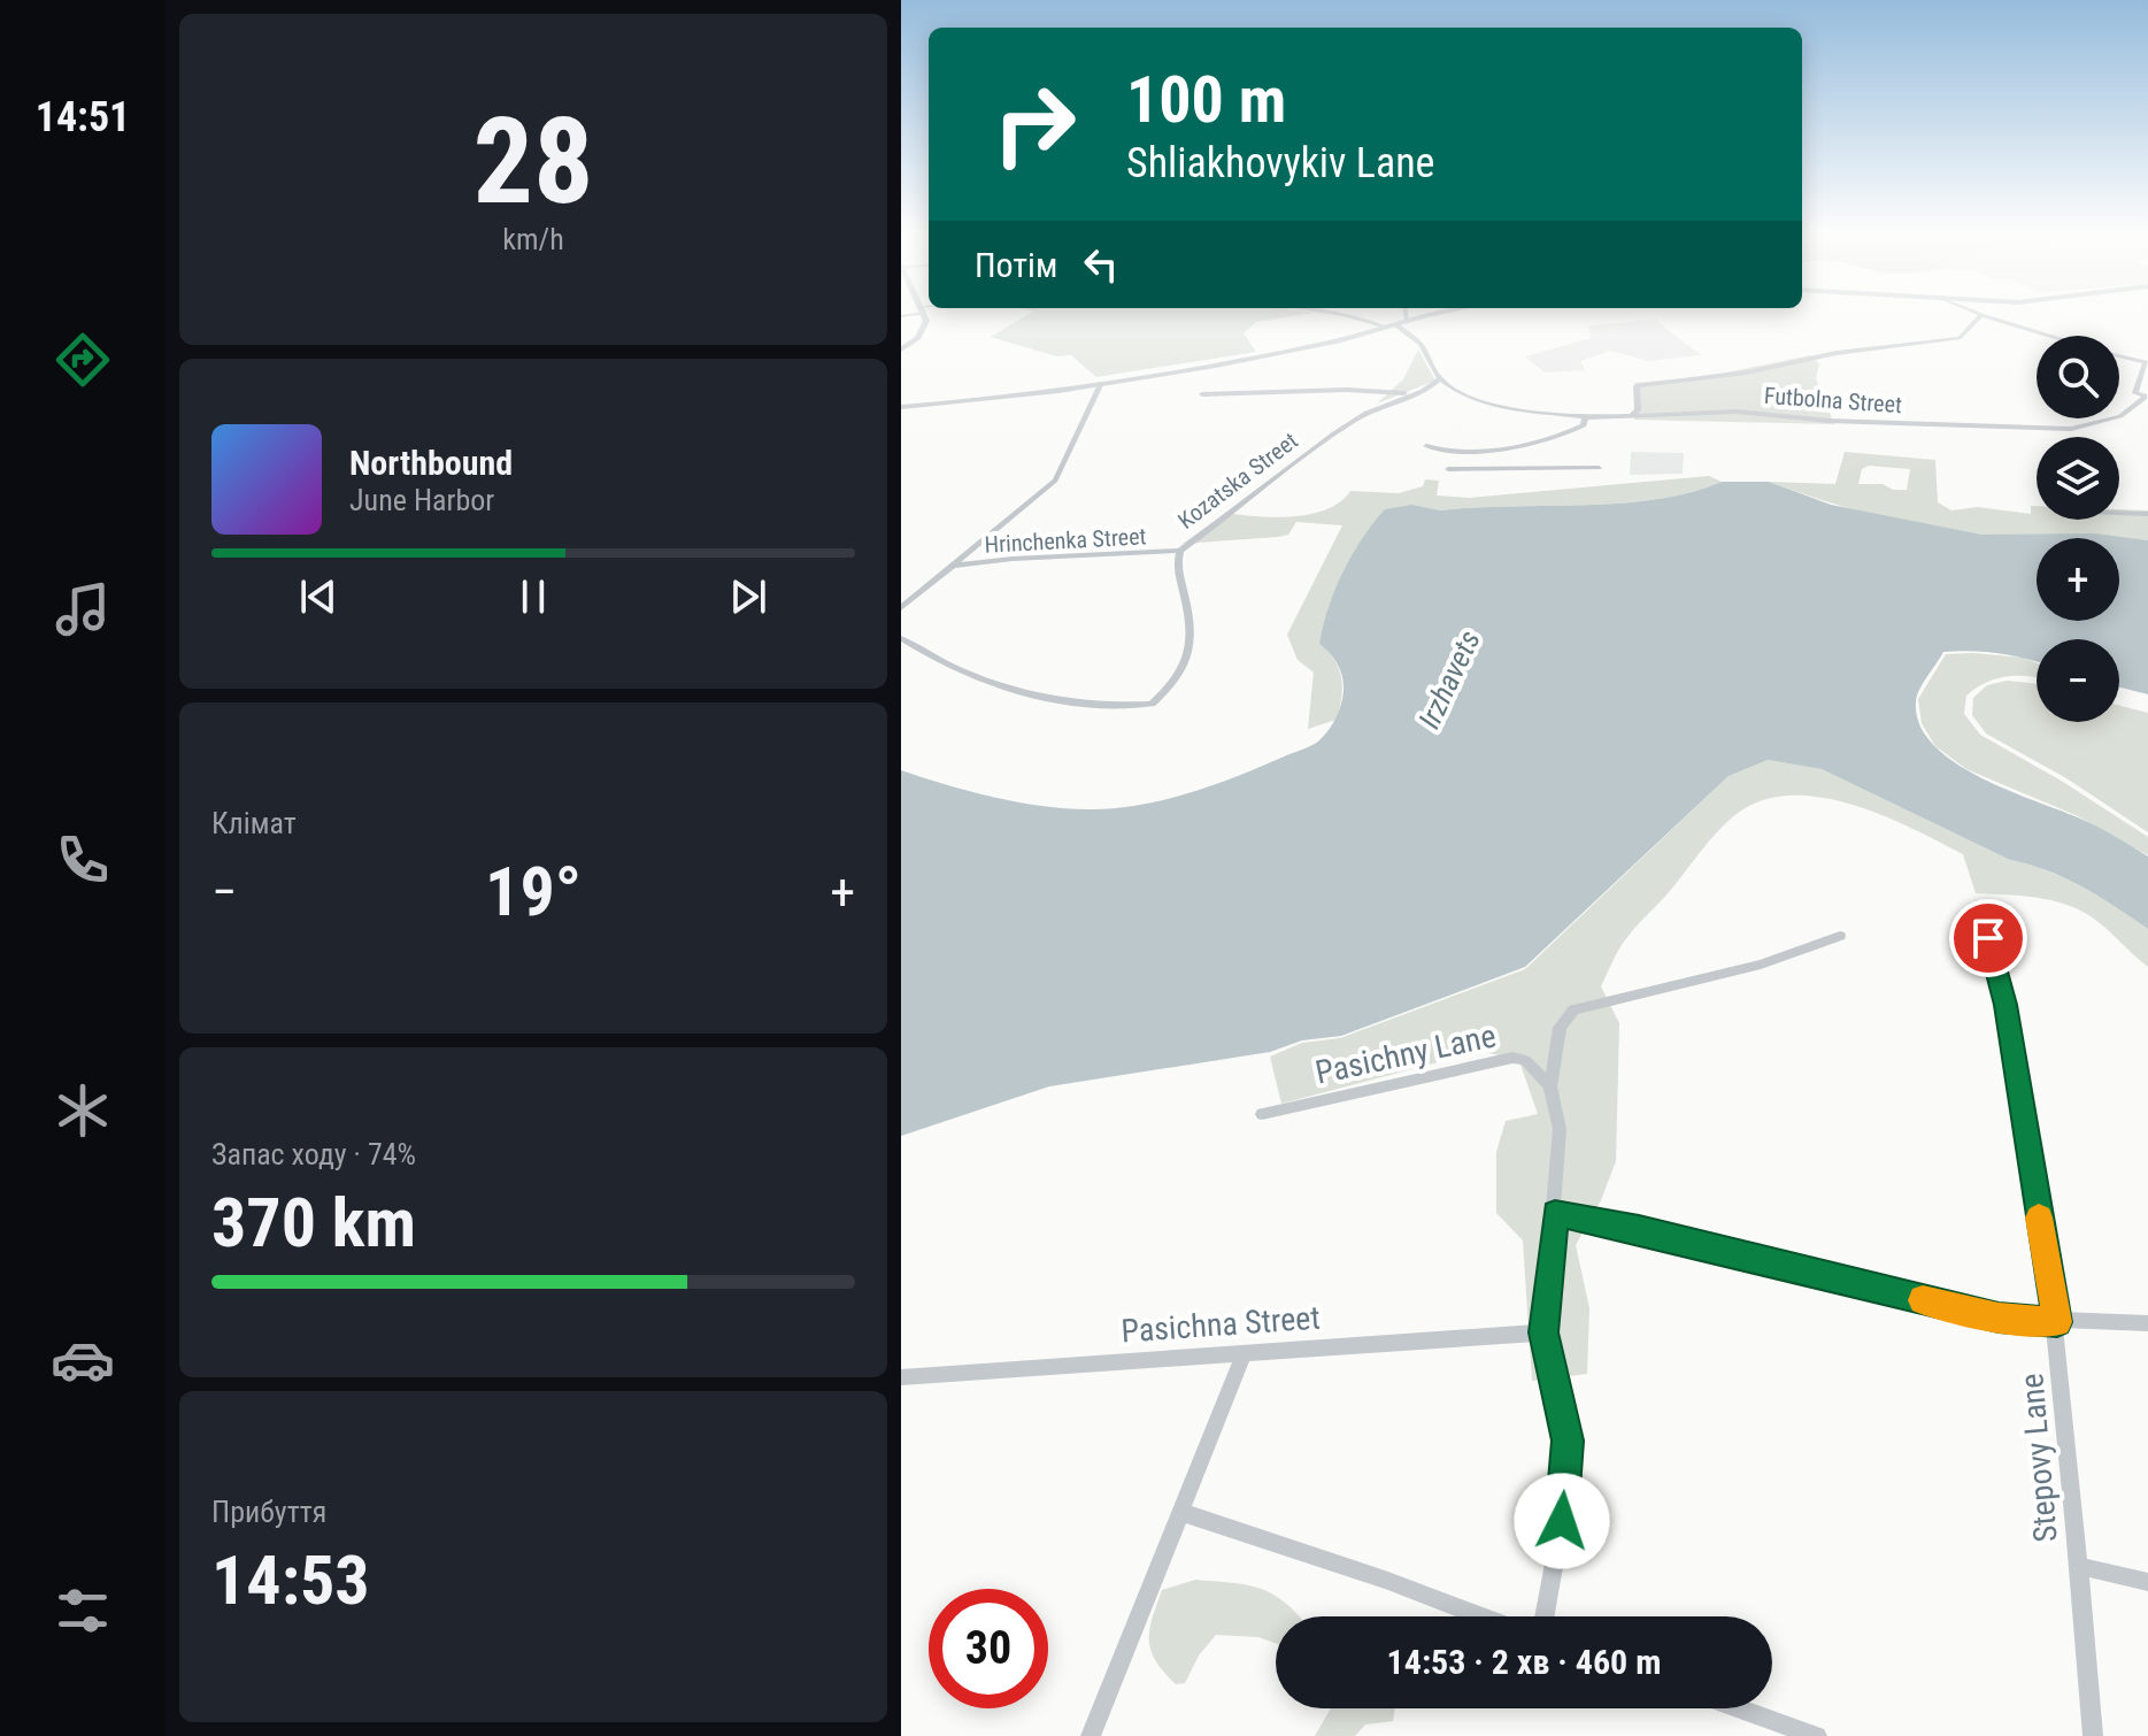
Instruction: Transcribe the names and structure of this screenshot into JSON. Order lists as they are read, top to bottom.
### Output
{
  "streets": {
    "street": [
      "Futbolna Street",
      "Kozatska Street",
      "Hrinchenka Street",
      "Pasichny Lane",
      "Pasichna Street",
      "Stepovy Lane"
    ]
  },
  "crossings": [
    ["Kozatska Street", "Hrinchenka Street"]
  ],
  "water": ["Irzhavets"],
  "page": {
    "tabs": "14:51",
    "tile": [
      ["28", "km/h"],
      "Клімат",
      ["Запас ходу · 74%", "370 km"],
      ["Прибуття", "14:53"]
    ],
    "turn": ["100 m", "Shliakhovykiv Lane"],
    "then": "Потім",
    "map_buttons": ["+", "−"],
    "song": ["Northbound", "June Harbor"],
    "heat": ["−", "19°", "+"],
    "limit": "30",
    "trip": "14:53 · 2 хв · 460 m"
  }
}
